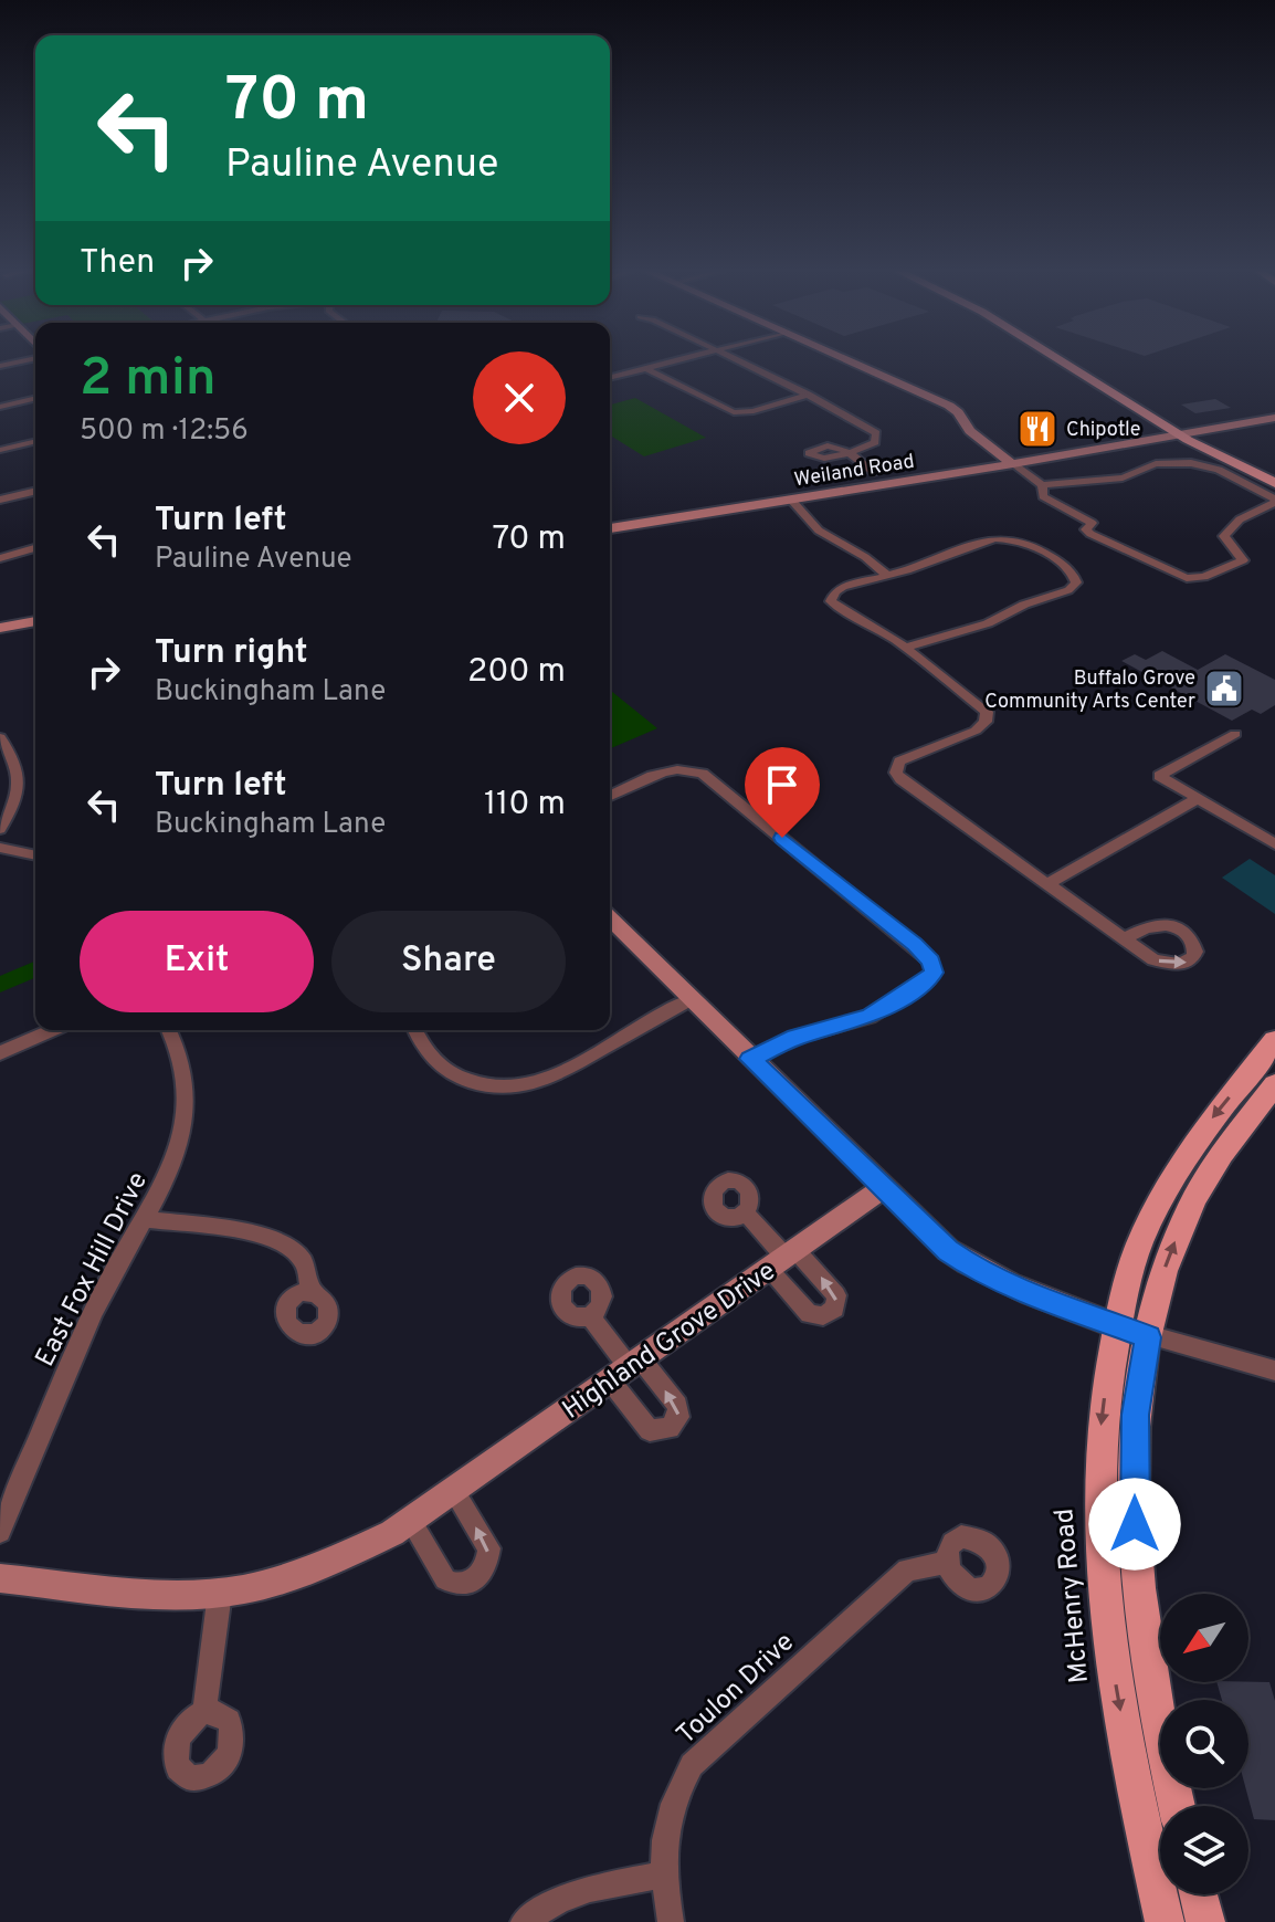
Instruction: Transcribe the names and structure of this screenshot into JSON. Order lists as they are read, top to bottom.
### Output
{
  "streets": {
    "main road": ["McHenry Road"],
    "street": [
      "Weiland Road",
      "East Fox Hill Drive",
      "Highland Grove Drive",
      "Toulon Drive"
    ]
  },
  "places": {
    "restaurant": ["Chipotle"],
    "public building": ["Buffalo Grove Community Arts Center"]
  },
  "north": "bottom left",
  "page": {
    "turn": ["70 m", "Pauline Avenue"],
    "then": "Then",
    "heading": ["2 min", "500 m · 12:56"],
    "list": [
      {
        "name": "Turn left",
        "note": "Pauline Avenue",
        "value": "70 m"
      },
      {
        "name": "Turn right",
        "note": "Buckingham Lane",
        "value": "200 m"
      },
      {
        "name": "Turn left",
        "note": "Buckingham Lane",
        "value": "110 m"
      }
    ],
    "buttons": ["Exit", "Share"]
  }
}
